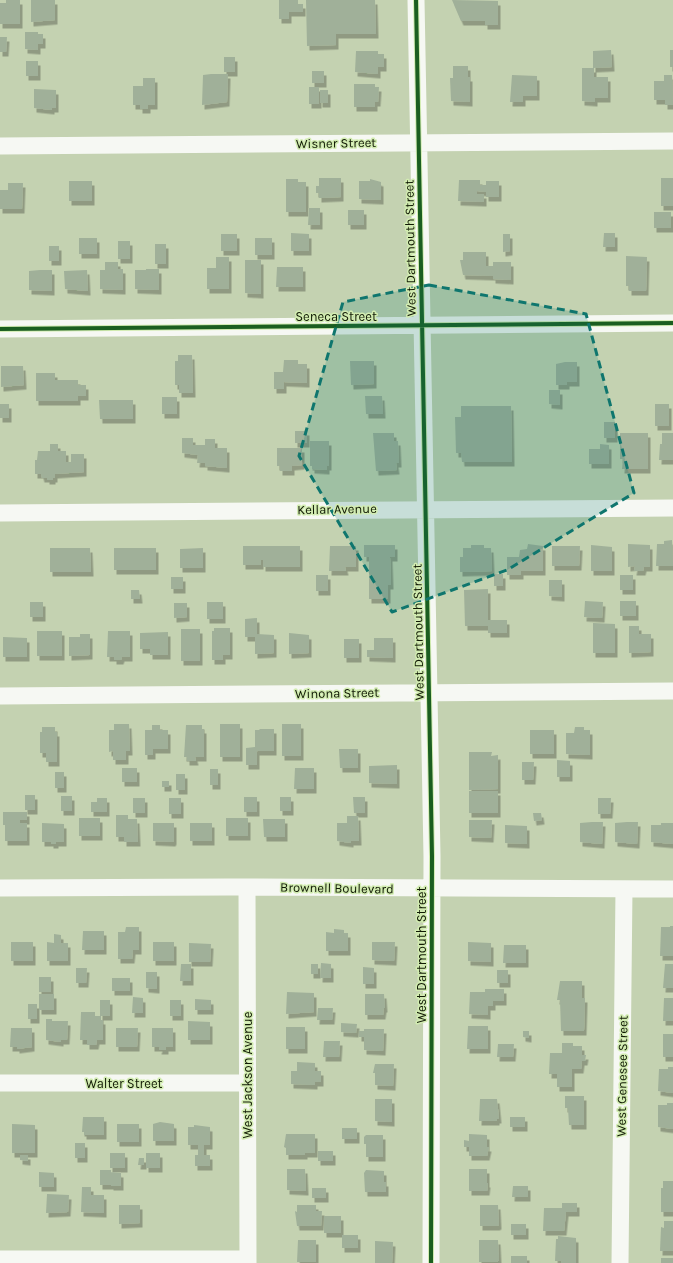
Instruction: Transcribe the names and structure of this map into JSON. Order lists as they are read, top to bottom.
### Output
{
  "streets": {
    "street": [
      "Wisner Street",
      "West Dartmouth Street",
      "Seneca Street",
      "Kellar Avenue",
      "Winona Street",
      "Brownell Boulevard",
      "West Jackson Avenue",
      "West Genesee Street",
      "Walter Street"
    ]
  },
  "crossings": [
    ["Wisner Street", "West Dartmouth Street"],
    ["West Dartmouth Street", "Seneca Street"],
    ["West Dartmouth Street", "Kellar Avenue"],
    ["West Dartmouth Street", "Winona Street"],
    ["West Dartmouth Street", "Brownell Boulevard"],
    ["Brownell Boulevard", "West Jackson Avenue"],
    ["Brownell Boulevard", "West Genesee Street"],
    ["West Jackson Avenue", "Walter Street"]
  ]
}
